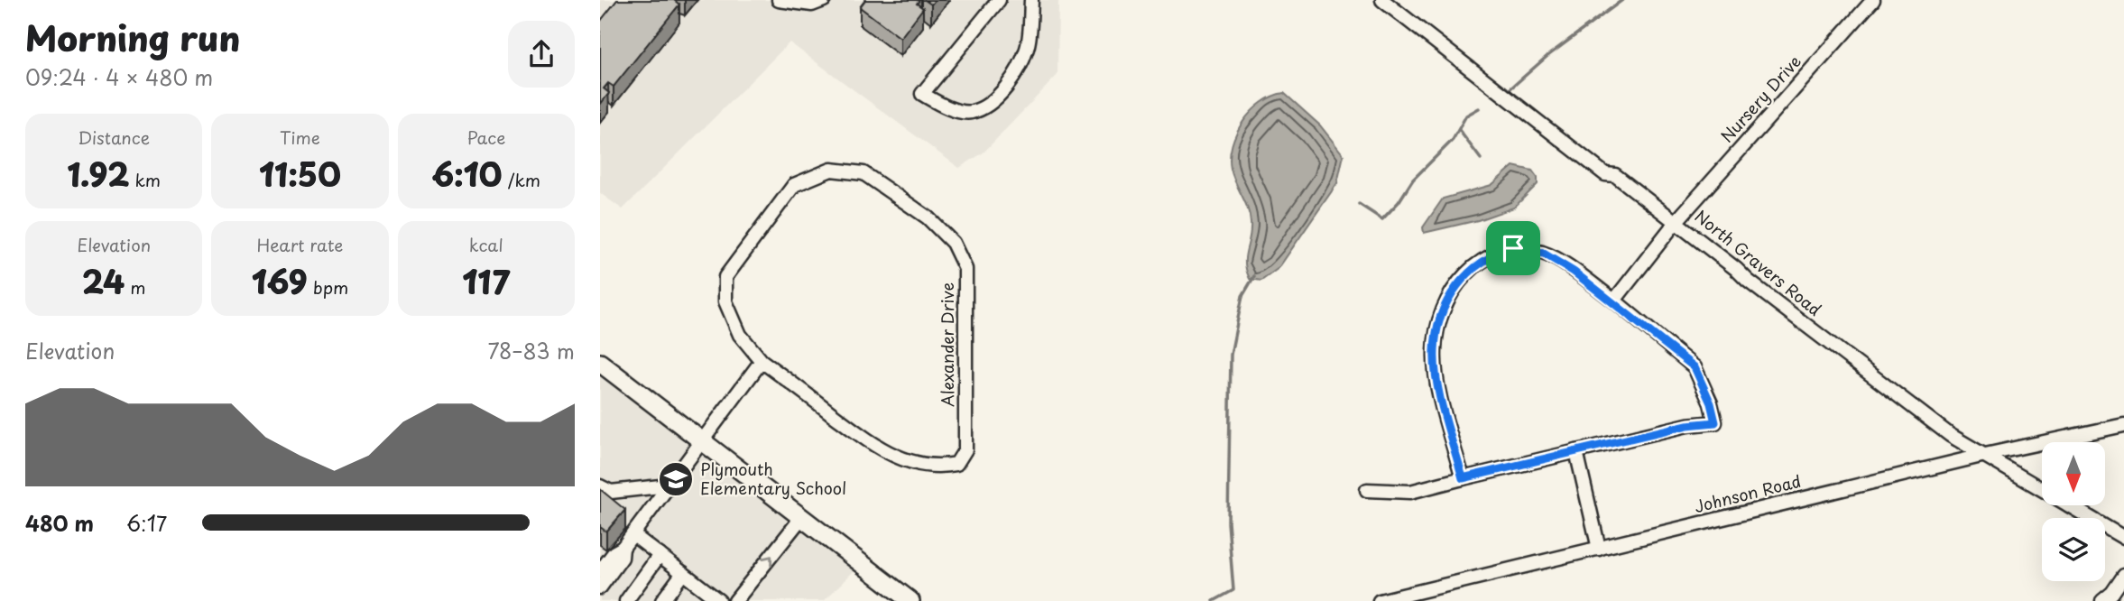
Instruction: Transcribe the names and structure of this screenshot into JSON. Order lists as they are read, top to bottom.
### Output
{
  "streets": {
    "street": [
      "Nursery Drive",
      "North Gravers Road",
      "Alexander Drive",
      "Johnson Road"
    ]
  },
  "crossings": [
    ["Nursery Drive", "North Gravers Road"],
    ["North Gravers Road", "Johnson Road"]
  ],
  "places": {
    "school or university": ["Plymouth Elementary School"]
  },
  "north": "bottom",
  "page": {
    "heading": ["Morning run", "09:24 · 4 × 480 m"],
    "stats": [
      ["Distance", "1.92 km"],
      ["Time", "11:50"],
      ["Pace", "6:10 /km"],
      ["Elevation", "24 m"],
      ["Heart rate", "169 bpm"],
      ["kcal", "117"]
    ],
    "chart": ["Elevation", "78–83 m"],
    "list": [
      {
        "name": "480 m",
        "note": "6:17"
      }
    ]
  }
}
